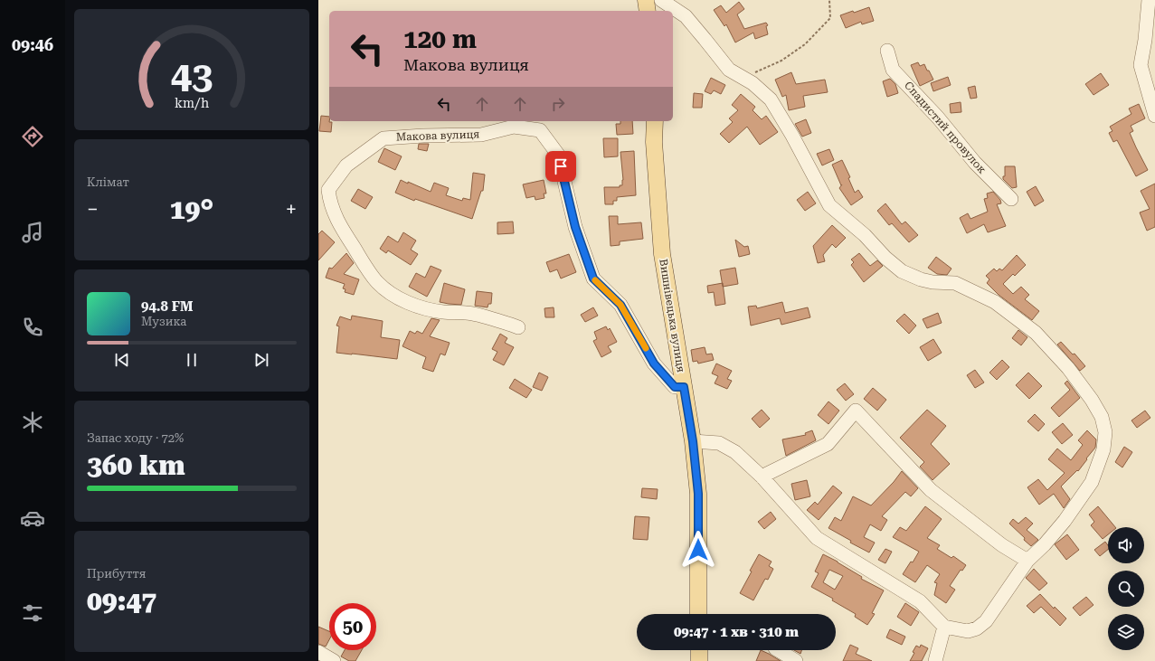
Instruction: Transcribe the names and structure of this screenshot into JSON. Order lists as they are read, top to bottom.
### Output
{
  "streets": {
    "main road": ["Вишнівецька вулиця"],
    "street": ["Спадистий провулок", "Макова вулиця"]
  },
  "crossings": [
    ["Макова вулиця", "Вишнівецька вулиця"]
  ],
  "page": {
    "tabs": "09:46",
    "turn": ["120 m", "Макова вулиця"],
    "tile": [
      "Клімат",
      ["Запас ходу · 72%", "360 km"],
      ["Прибуття", "09:47"]
    ],
    "heat": ["−", "19°", "+"],
    "song": ["94.8 FM", "Музика"],
    "limit": "50",
    "trip": "09:47 · 1 хв · 310 m",
    "gauge": ["43", "km/h"]
  }
}
